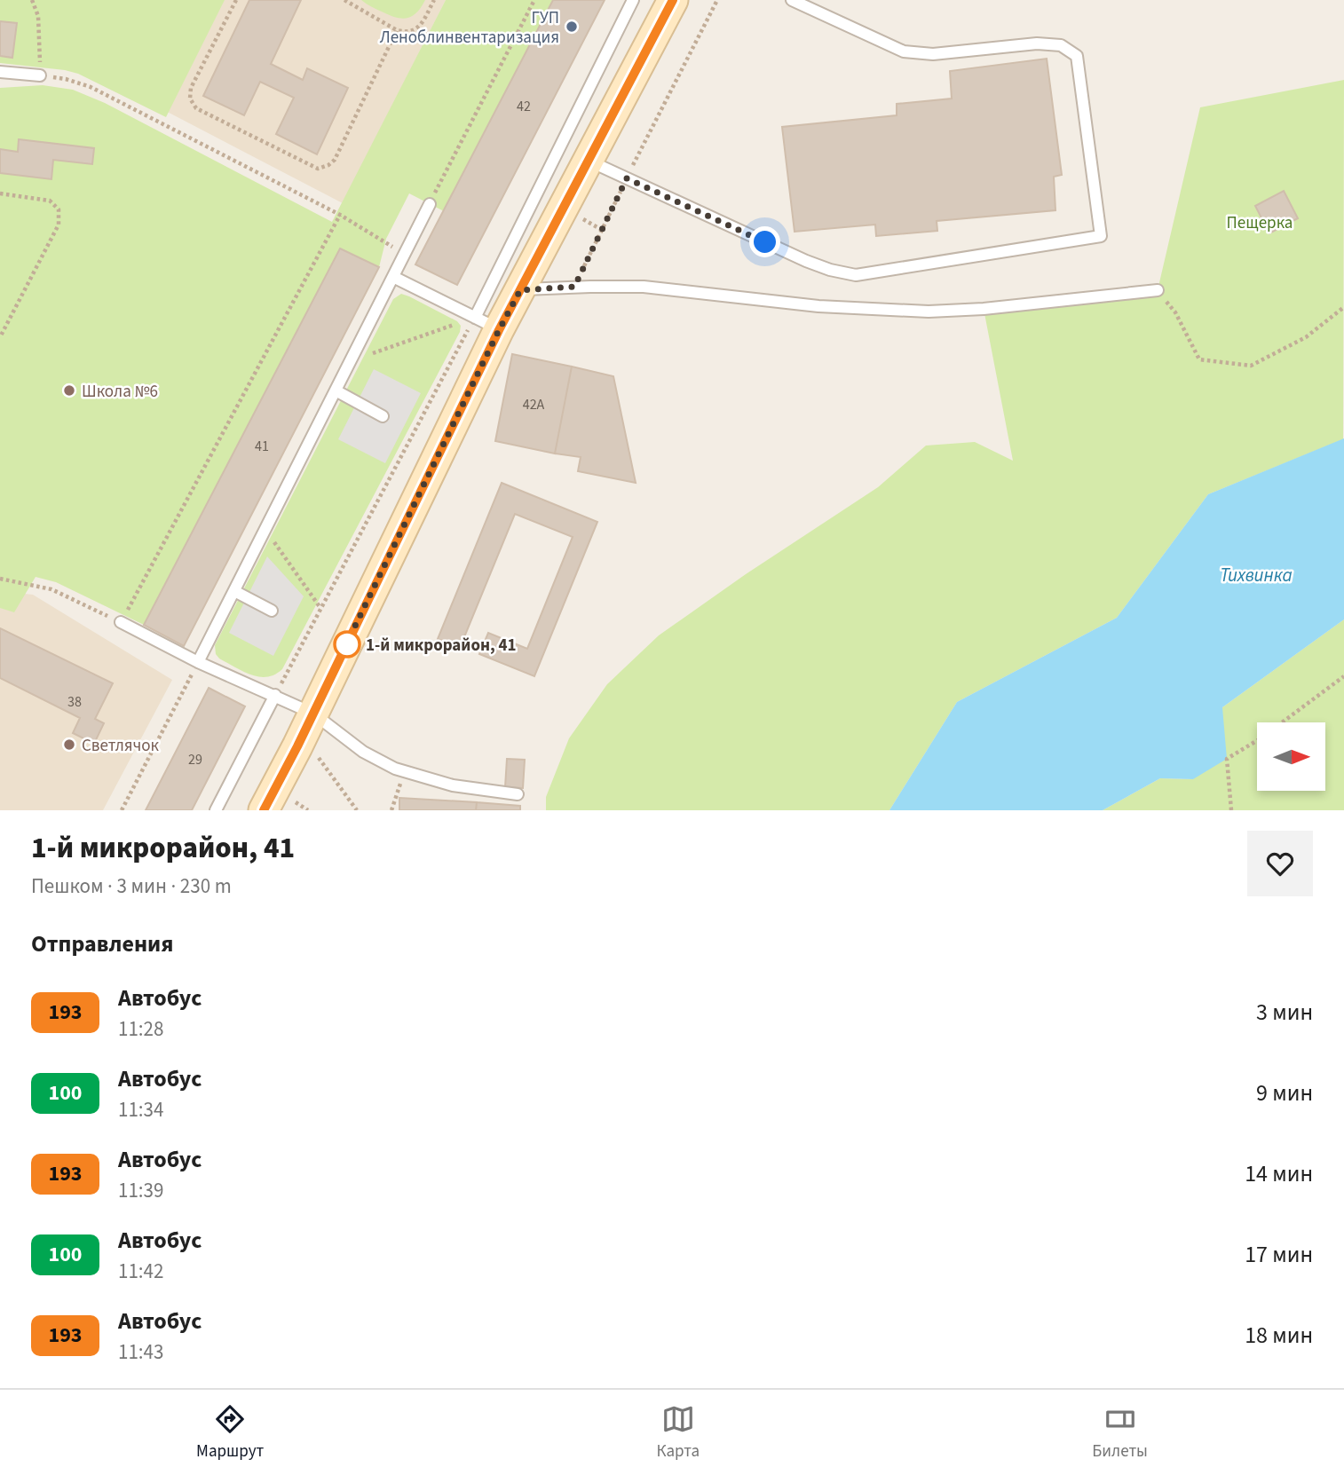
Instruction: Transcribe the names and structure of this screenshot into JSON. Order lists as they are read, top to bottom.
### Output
{
  "water": ["Тихвинка"],
  "parks": ["Пещерка"],
  "places": [
    "ГУП Леноблинвентаризация",
    "Школа №6",
    "1-й микрорайон, 41",
    "Светлячок"
  ],
  "lines": ["bus line 193"],
  "house_numbers": [
    "42",
    "42А",
    "41",
    "38",
    "29"
  ],
  "north": "right",
  "page": {
    "heading": [
      ["1-й микрорайон, 41", "Пешком · 3 мин · 230 m"],
      "Отправления"
    ],
    "list": [
      {
        "mark": "193",
        "name": "Автобус",
        "note": "11:28",
        "value": "3 мин"
      },
      {
        "mark": "100",
        "name": "Автобус",
        "note": "11:34",
        "value": "9 мин"
      },
      {
        "mark": "193",
        "name": "Автобус",
        "note": "11:39",
        "value": "14 мин"
      },
      {
        "mark": "100",
        "name": "Автобус",
        "note": "11:42",
        "value": "17 мин"
      },
      {
        "mark": "193",
        "name": "Автобус",
        "note": "11:43",
        "value": "18 мин"
      }
    ],
    "tabs": ["Маршрут", "Карта", "Билеты"]
  }
}
